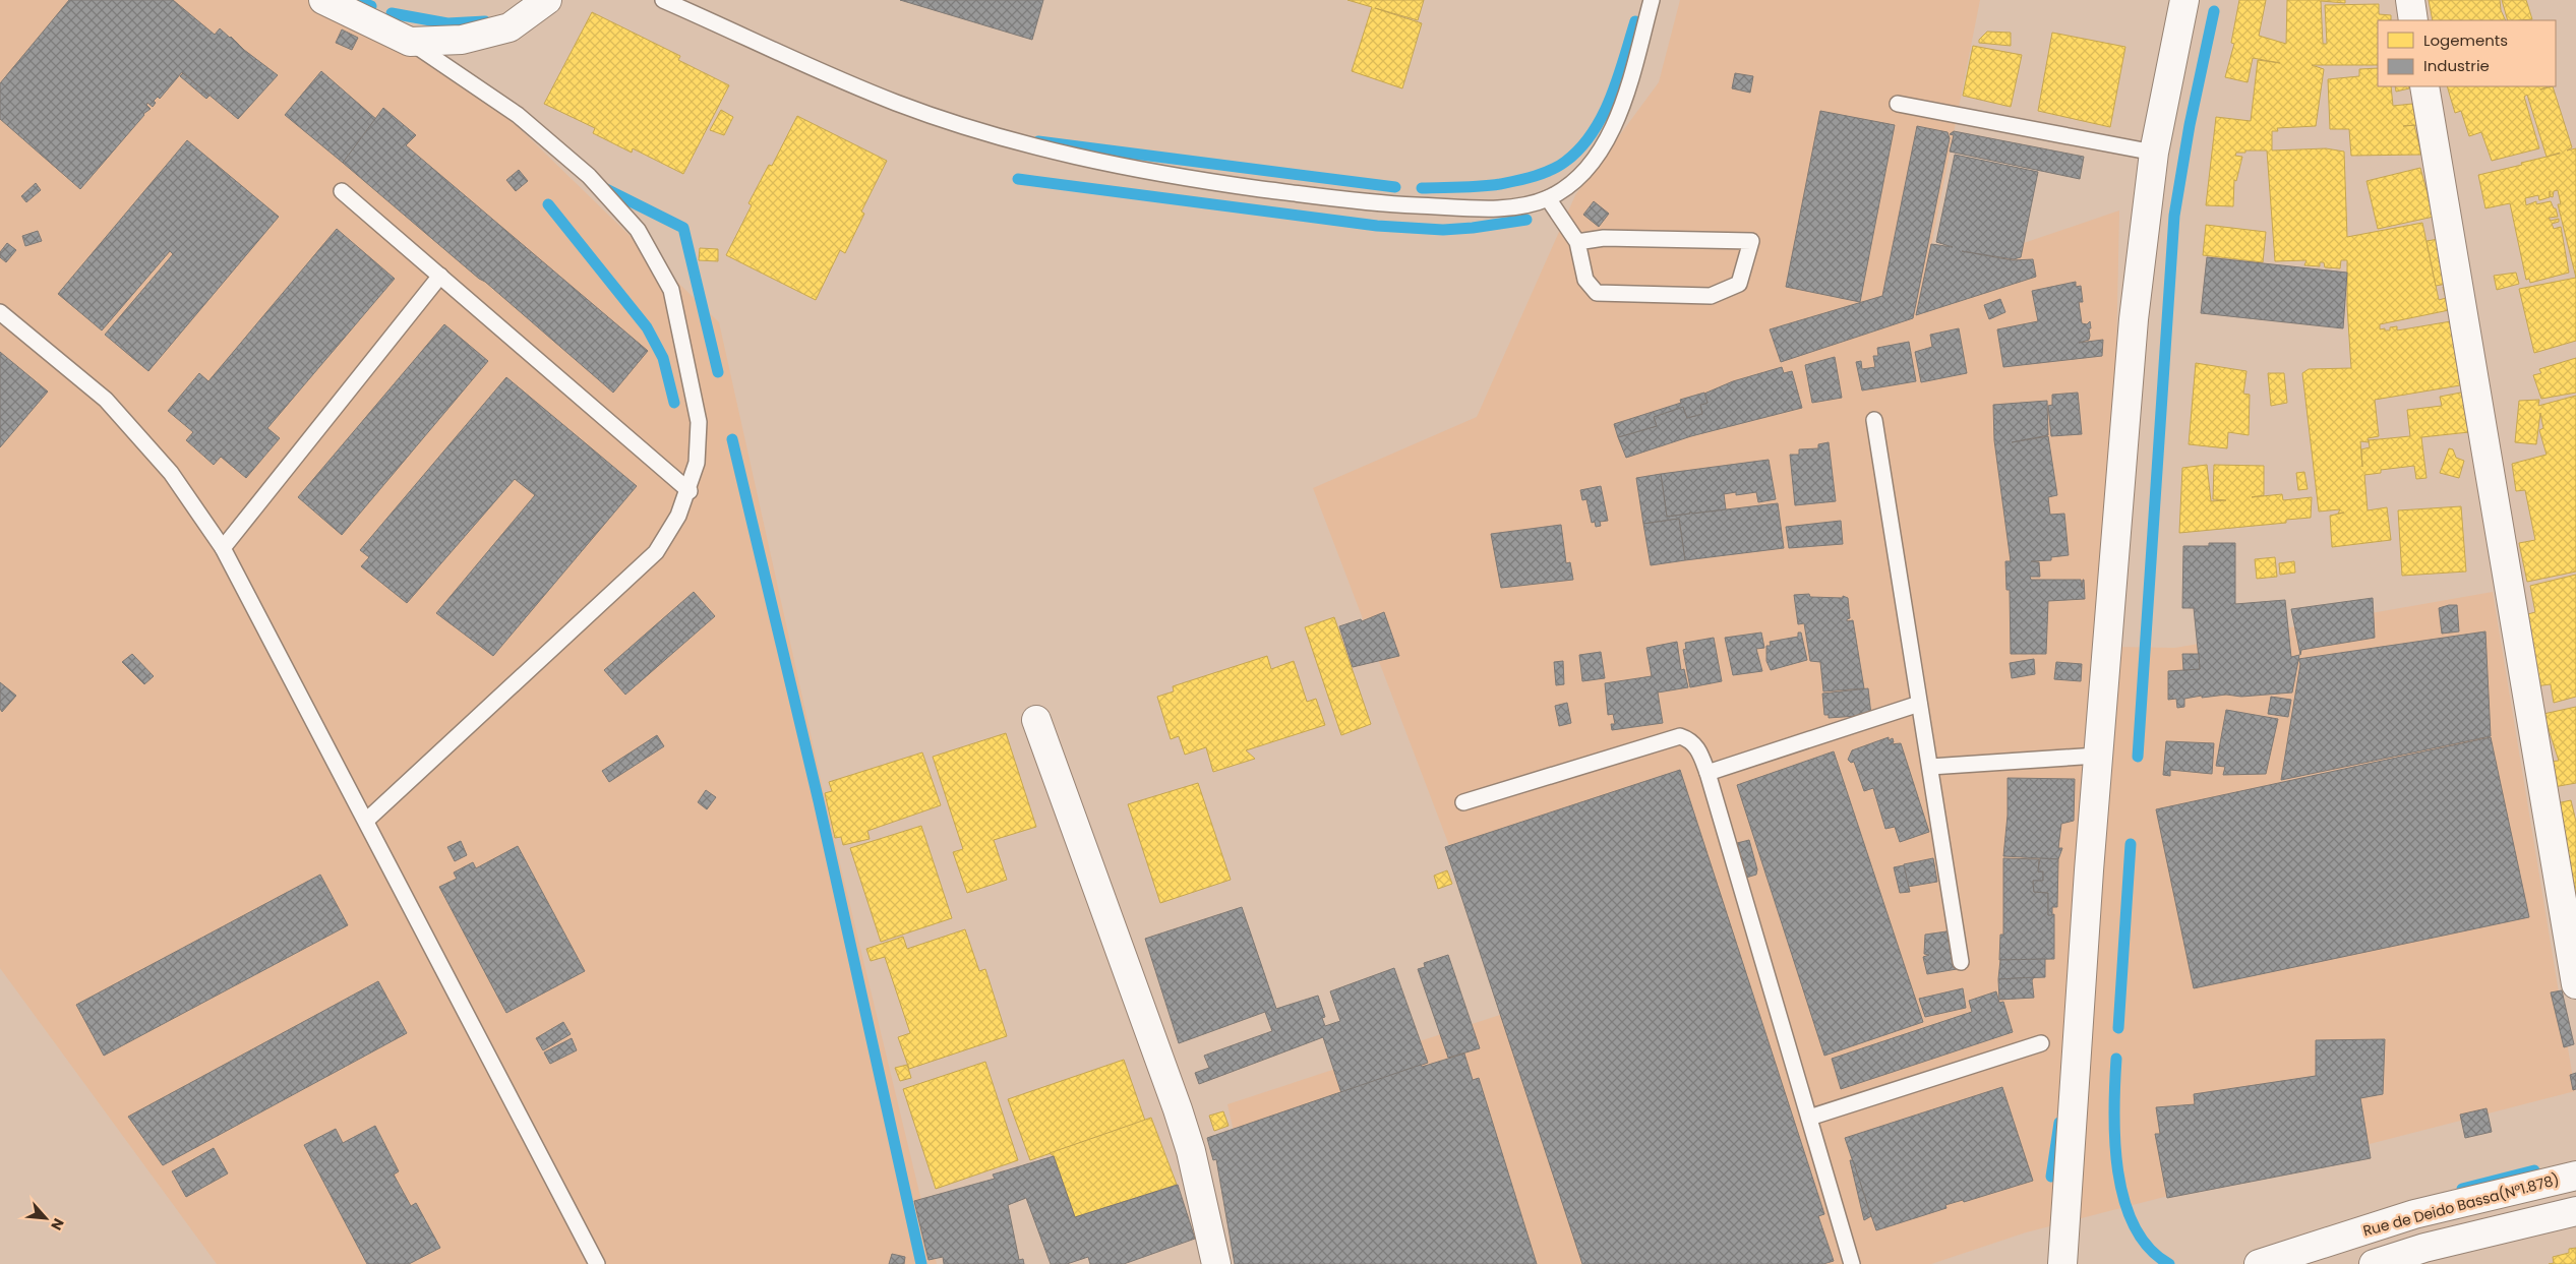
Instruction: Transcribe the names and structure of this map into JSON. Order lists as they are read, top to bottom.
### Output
{
  "streets": {
    "street": ["Rue de Deido Bassa(N°1.878)"]
  },
  "legend": ["Logements", "Industrie"],
  "north": "bottom right"
}
